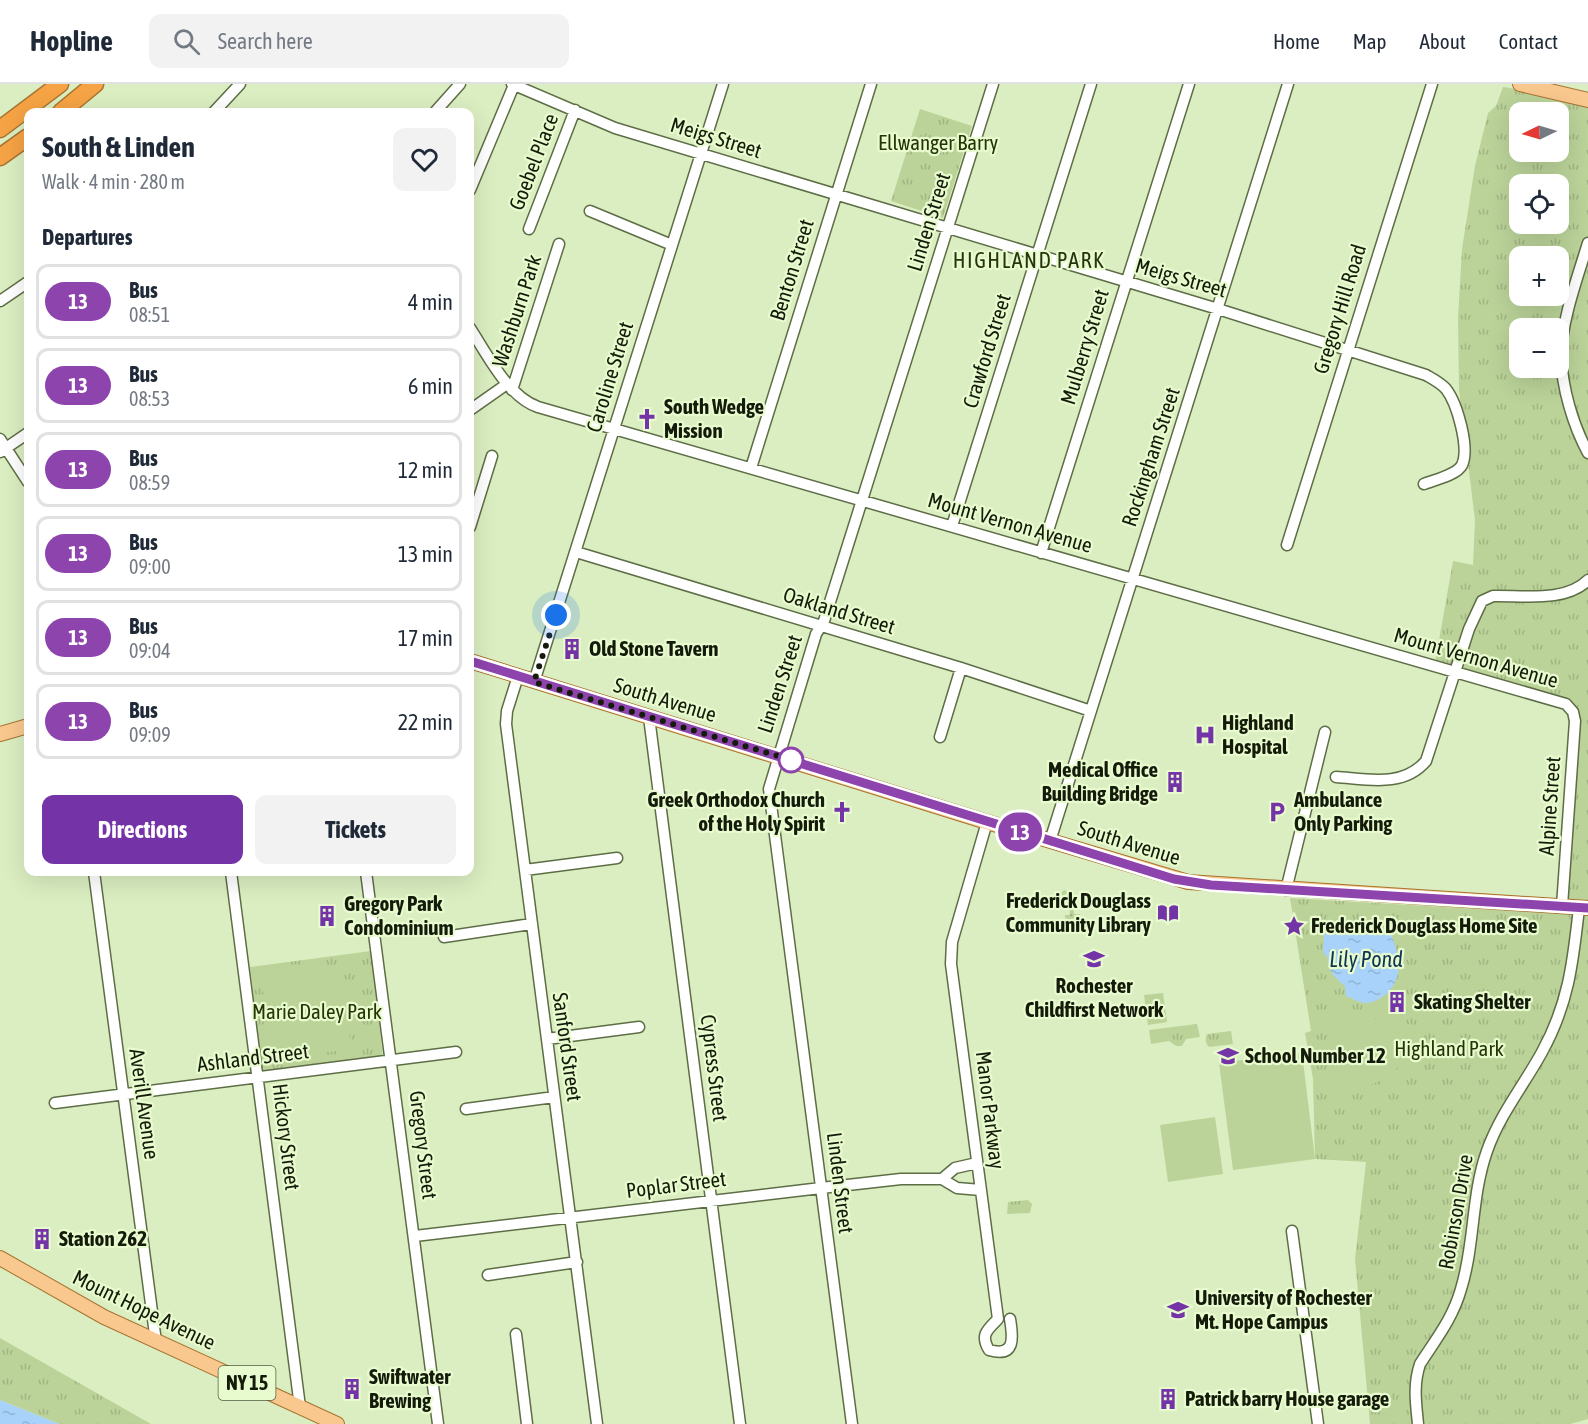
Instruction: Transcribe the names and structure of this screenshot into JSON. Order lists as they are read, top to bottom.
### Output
{
  "streets": {
    "main road": ["South Avenue", "Mount Hope Avenue", "NY 15"],
    "street": [
      "Meigs Street",
      "Goebel Place",
      "Linden Street",
      "Benton Street",
      "Gregory Hill Road",
      "Washburn Park",
      "Mulberry Street",
      "Crawford Street",
      "Caroline Street",
      "Rockingham Street",
      "Mount Vernon Avenue",
      "Oakland Street",
      "Alpine Street",
      "Sanford Street",
      "Ashland Street",
      "Cypress Street",
      "Averill Avenue",
      "Manor Parkway",
      "Hickory Street",
      "Gregory Street",
      "Poplar Street",
      "Robinson Drive"
    ]
  },
  "crossings": [
    ["Meigs Street", "Goebel Place"],
    ["Meigs Street", "Linden Street"],
    ["Meigs Street", "Benton Street"],
    ["Meigs Street", "Gregory Hill Road"],
    ["Meigs Street", "Mulberry Street"],
    ["Meigs Street", "Crawford Street"],
    ["Meigs Street", "Caroline Street"],
    ["Meigs Street", "Rockingham Street"],
    ["Linden Street", "Mount Vernon Avenue"],
    ["Linden Street", "Oakland Street"],
    ["Linden Street", "South Avenue"],
    ["Linden Street", "Poplar Street"],
    ["Benton Street", "Mount Vernon Avenue"],
    ["Washburn Park", "Mount Vernon Avenue"],
    ["Mulberry Street", "Mount Vernon Avenue"],
    ["Crawford Street", "Mount Vernon Avenue"],
    ["Caroline Street", "Mount Vernon Avenue"],
    ["Caroline Street", "Oakland Street"],
    ["Caroline Street", "South Avenue"],
    ["Rockingham Street", "Mount Vernon Avenue"],
    ["Rockingham Street", "Oakland Street"],
    ["Rockingham Street", "South Avenue"],
    ["Mount Vernon Avenue", "Alpine Street"],
    ["South Avenue", "Alpine Street"],
    ["South Avenue", "Sanford Street"],
    ["South Avenue", "Cypress Street"],
    ["South Avenue", "Manor Parkway"],
    ["South Avenue", "Robinson Drive"],
    ["Sanford Street", "Poplar Street"],
    ["Ashland Street", "Averill Avenue"],
    ["Ashland Street", "Hickory Street"],
    ["Ashland Street", "Gregory Street"],
    ["Cypress Street", "Poplar Street"],
    ["Averill Avenue", "Mount Hope Avenue"],
    ["Manor Parkway", "Poplar Street"],
    ["Hickory Street", "Mount Hope Avenue"],
    ["Gregory Street", "Poplar Street"]
  ],
  "districts": ["HIGHLAND PARK"],
  "water": ["Lily Pond"],
  "parks": ["Ellwanger Barry", "Marie Daley Park", "Highland Park"],
  "places": {
    "church": ["South Wedge Mission", "Greek Orthodox Church of the Holy Spirit"],
    "building": [
      "Old Stone Tavern",
      "Medical Office Building Bridge",
      "Gregory Park Condominium",
      "Skating Shelter",
      "Station 262",
      "Swiftwater Brewing",
      "Patrick barry House garage"
    ],
    "hospital": ["Highland Hospital"],
    "parking": ["Ambulance Only Parking"],
    "library": ["Frederick Douglass Community Library"],
    "place": ["Frederick Douglass Home Site"],
    "school or university": ["Rochester Childfirst Network", "School Number 12", "University of Rochester Mt. Hope Campus"]
  },
  "lines": ["bus line 13"],
  "north": "left",
  "page": {
    "header": "Hopline",
    "search": "Search here",
    "nav": [
      "Home",
      "Map",
      "About",
      "Contact"
    ],
    "on_map": "13",
    "map_buttons": ["+", "−"],
    "heading": [
      ["South & Linden", "Walk · 4 min · 280 m"],
      "Departures"
    ],
    "list": [
      {
        "mark": "13",
        "name": "Bus",
        "note": "08:51",
        "value": "4 min"
      },
      {
        "mark": "13",
        "name": "Bus",
        "note": "08:53",
        "value": "6 min"
      },
      {
        "mark": "13",
        "name": "Bus",
        "note": "08:59",
        "value": "12 min"
      },
      {
        "mark": "13",
        "name": "Bus",
        "note": "09:00",
        "value": "13 min"
      },
      {
        "mark": "13",
        "name": "Bus",
        "note": "09:04",
        "value": "17 min"
      },
      {
        "mark": "13",
        "name": "Bus",
        "note": "09:09",
        "value": "22 min"
      }
    ],
    "buttons": ["Directions", "Tickets"]
  }
}
